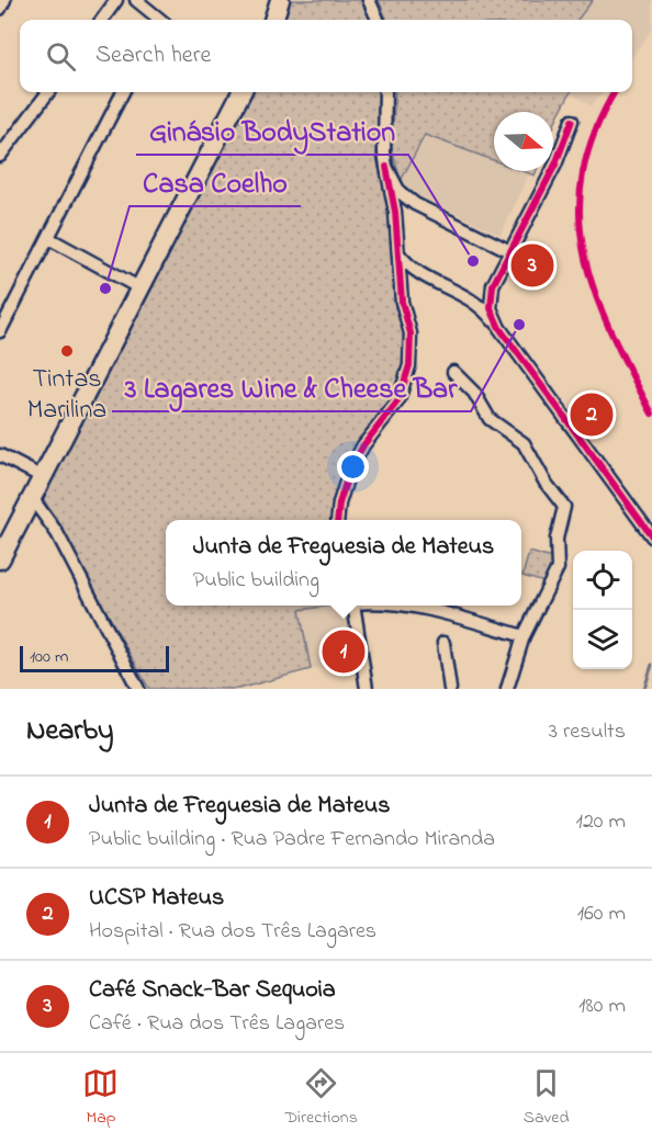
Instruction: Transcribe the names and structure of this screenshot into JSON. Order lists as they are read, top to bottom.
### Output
{
  "places": [
    "Ginásio BodyStation",
    "Casa Coelho",
    "3 Lagares Wine & Cheese Bar",
    "Tintas Marilina"
  ],
  "scale_bar": "100 m",
  "north": "right",
  "page": {
    "search": "Search here",
    "pins": ["3", "2", "1"],
    "popup": ["Junta de Freguesia de Mateus", "Public building"],
    "scale": "100 m",
    "heading": ["Nearby", "3 results"],
    "list": [
      {
        "mark": "1",
        "name": "Junta de Freguesia de Mateus",
        "note": "Public building · Rua Padre Fernando Miranda",
        "value": "120 m"
      },
      {
        "mark": "2",
        "name": "UCSP Mateus",
        "note": "Hospital · Rua dos Três Lagares",
        "value": "160 m"
      },
      {
        "mark": "3",
        "name": "Café Snack-Bar Sequoia",
        "note": "Café · Rua dos Três Lagares",
        "value": "180 m"
      }
    ],
    "nav": ["Map", "Directions", "Saved"]
  }
}
